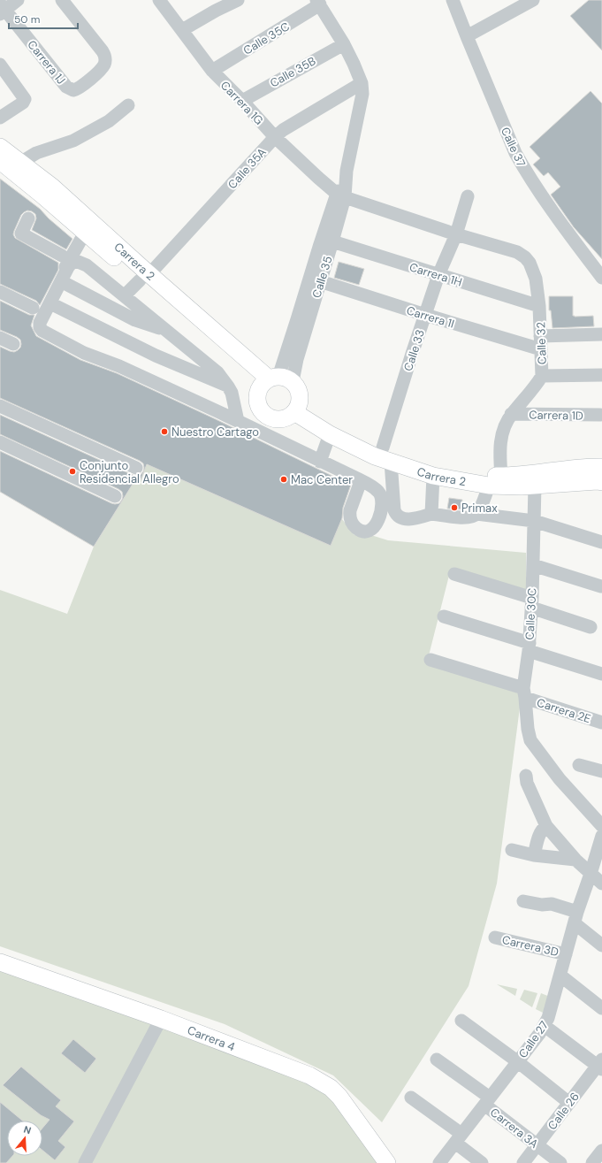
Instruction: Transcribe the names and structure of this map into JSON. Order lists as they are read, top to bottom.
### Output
{
  "streets": {
    "main road": ["Carrera 2", "Carrera 4"],
    "street": [
      "Calle 35C",
      "Carrera 1J",
      "Calle 35B",
      "Carrera 1G",
      "Calle 37",
      "Calle 35A",
      "Carrera 1H",
      "Calle 35",
      "Carrera 1I",
      "Calle 32",
      "Calle 33",
      "Carrera 1D",
      "Calle 30C",
      "Carrera 2E",
      "Carrera 3D",
      "Calle 27",
      "Calle 26",
      "Carrera 3A"
    ]
  },
  "crossings": [
    ["Calle 35C", "Carrera 1G"],
    ["Calle 35B", "Carrera 1G"],
    ["Carrera 1G", "Calle 35A"],
    ["Carrera 1G", "Calle 35"],
    ["Calle 35A", "Carrera 2"],
    ["Calle 35A", "Calle 35"],
    ["Carrera 2", "Calle 35"],
    ["Carrera 2", "Calle 32"],
    ["Carrera 2", "Calle 33"],
    ["Carrera 2", "Calle 30C"],
    ["Carrera 1H", "Calle 35"],
    ["Carrera 1H", "Calle 32"],
    ["Carrera 1H", "Calle 33"],
    ["Calle 35", "Carrera 1I"],
    ["Carrera 1I", "Calle 32"],
    ["Carrera 1I", "Calle 33"],
    ["Calle 32", "Calle 33"],
    ["Calle 32", "Carrera 1D"],
    ["Calle 30C", "Carrera 2E"],
    ["Carrera 3D", "Calle 27"],
    ["Calle 27", "Carrera 3A"],
    ["Calle 26", "Carrera 3A"]
  ],
  "places": [
    "Nuestro Cartago",
    "Conjunto Residencial Allegro",
    "Mac Center",
    "Primax"
  ],
  "scale_bar": "50 m",
  "north": "top"
}
